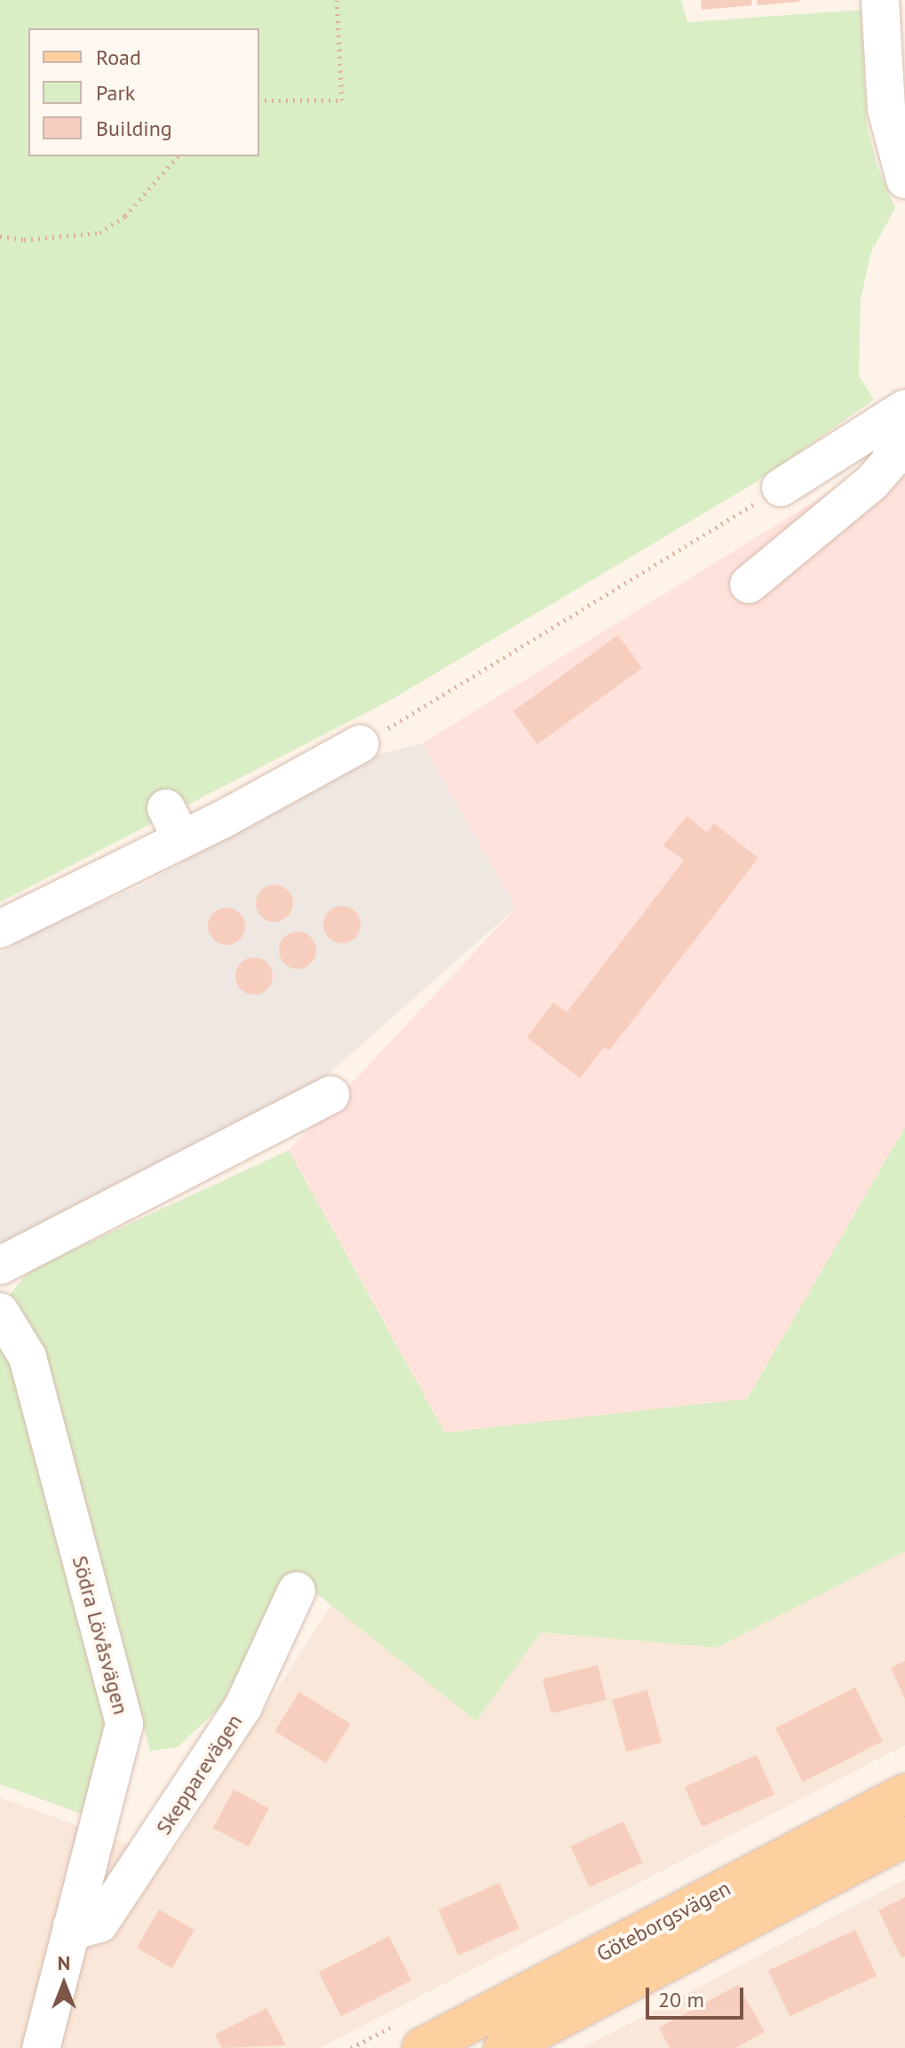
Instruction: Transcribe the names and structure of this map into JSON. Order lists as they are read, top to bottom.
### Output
{
  "streets": {
    "main road": ["Göteborgsvägen"],
    "street": ["Södra Lövåsvägen", "Skepparevägen"]
  },
  "crossings": [
    ["Södra Lövåsvägen", "Skepparevägen"]
  ],
  "legend": ["Road", "Park", "Building"],
  "scale_bar": "20 m",
  "north": "top"
}
